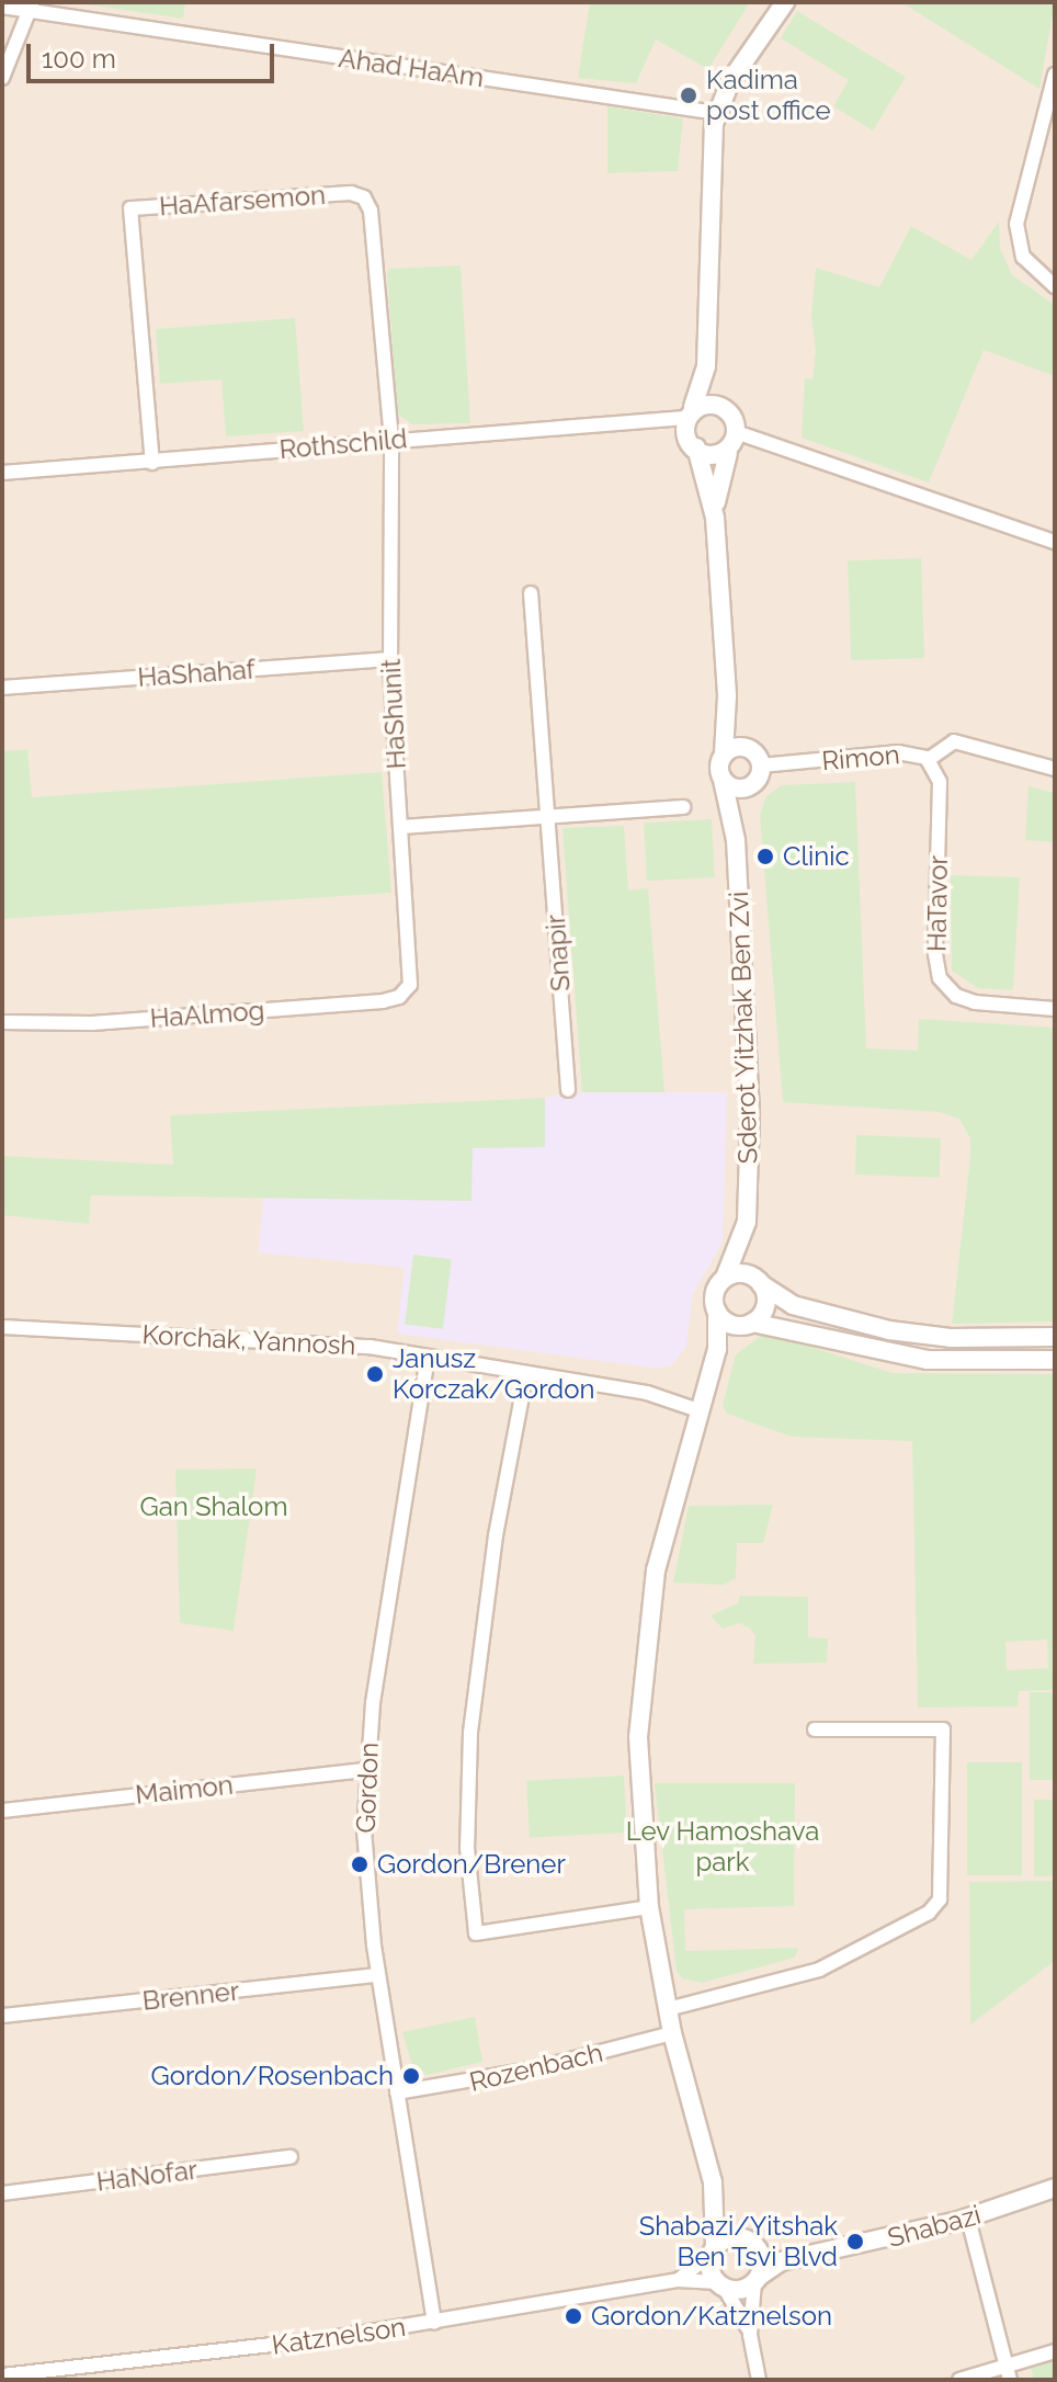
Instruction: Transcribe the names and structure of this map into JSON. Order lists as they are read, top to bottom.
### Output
{
  "streets": {
    "street": [
      "Ahad HaAm",
      "HaAfarsemon",
      "Rothschild",
      "HaShahaf",
      "HaShunit",
      "Rimon",
      "HaTavor",
      "Snapir",
      "HaAlmog",
      "Sderot Yitzhak Ben Zvi",
      "Korchak, Yannosh",
      "Gordon",
      "Maimon",
      "Brenner",
      "Rozenbach",
      "HaNofar",
      "Shabazi",
      "Katznelson"
    ]
  },
  "crossings": [
    ["HaAfarsemon", "Rothschild"],
    ["HaAfarsemon", "HaShunit"],
    ["Rothschild", "HaShunit"],
    ["HaShahaf", "HaShunit"],
    ["HaShunit", "HaAlmog"],
    ["Rimon", "HaTavor"],
    ["Rimon", "Sderot Yitzhak Ben Zvi"],
    ["Korchak, Yannosh", "Gordon"],
    ["Gordon", "Maimon"],
    ["Gordon", "Brenner"],
    ["Gordon", "Rozenbach"],
    ["Gordon", "Katznelson"],
    ["Shabazi", "Katznelson"]
  ],
  "parks": ["Gan Shalom", "Lev Hamoshava park"],
  "places": [
    "Kadima post office",
    "Clinic",
    "Janusz Korczak/Gordon",
    "Gordon/Brener",
    "Gordon/Rosenbach",
    "Shabazi/Yitshak Ben Tsvi Blvd",
    "Gordon/Katznelson"
  ],
  "scale_bar": "100 m"
}
